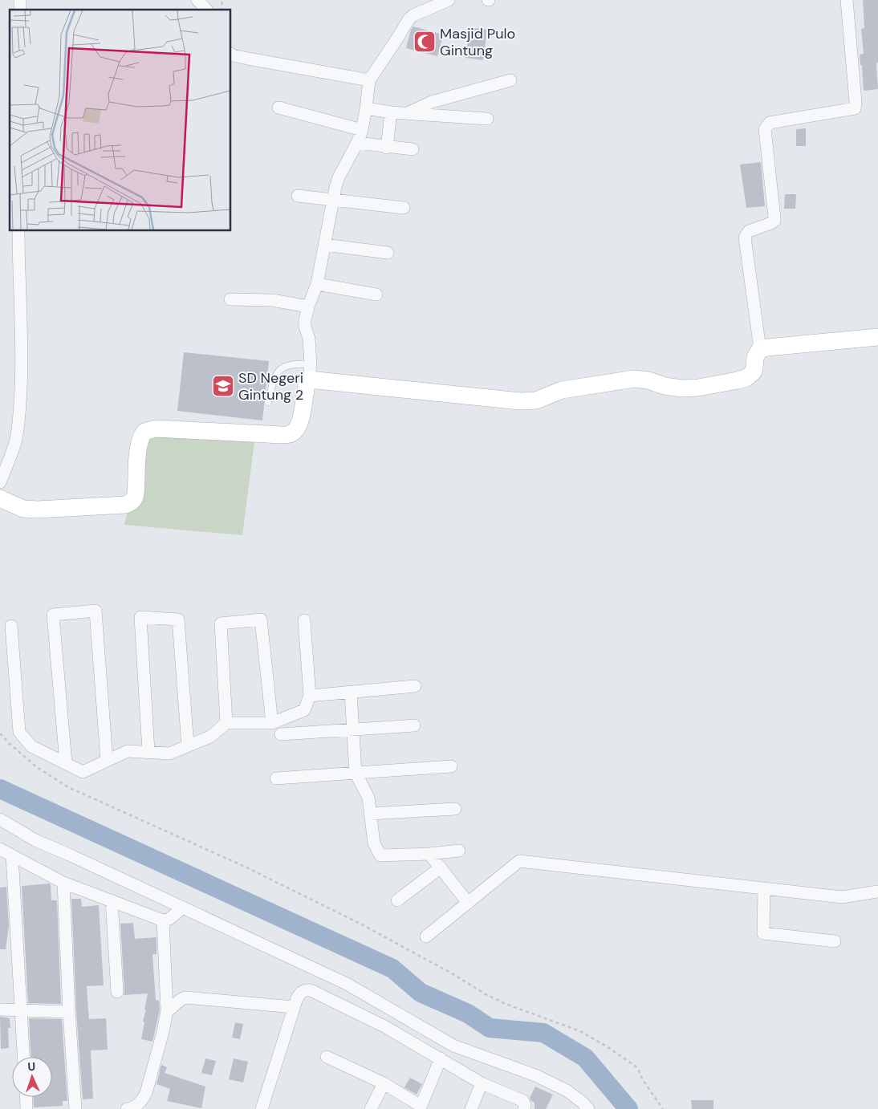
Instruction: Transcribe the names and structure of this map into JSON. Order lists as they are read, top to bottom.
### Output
{
  "places": {
    "mosque": ["Masjid Pulo Gintung"],
    "school or university": ["SD Negeri Gintung 2"]
  },
  "north": "top"
}
